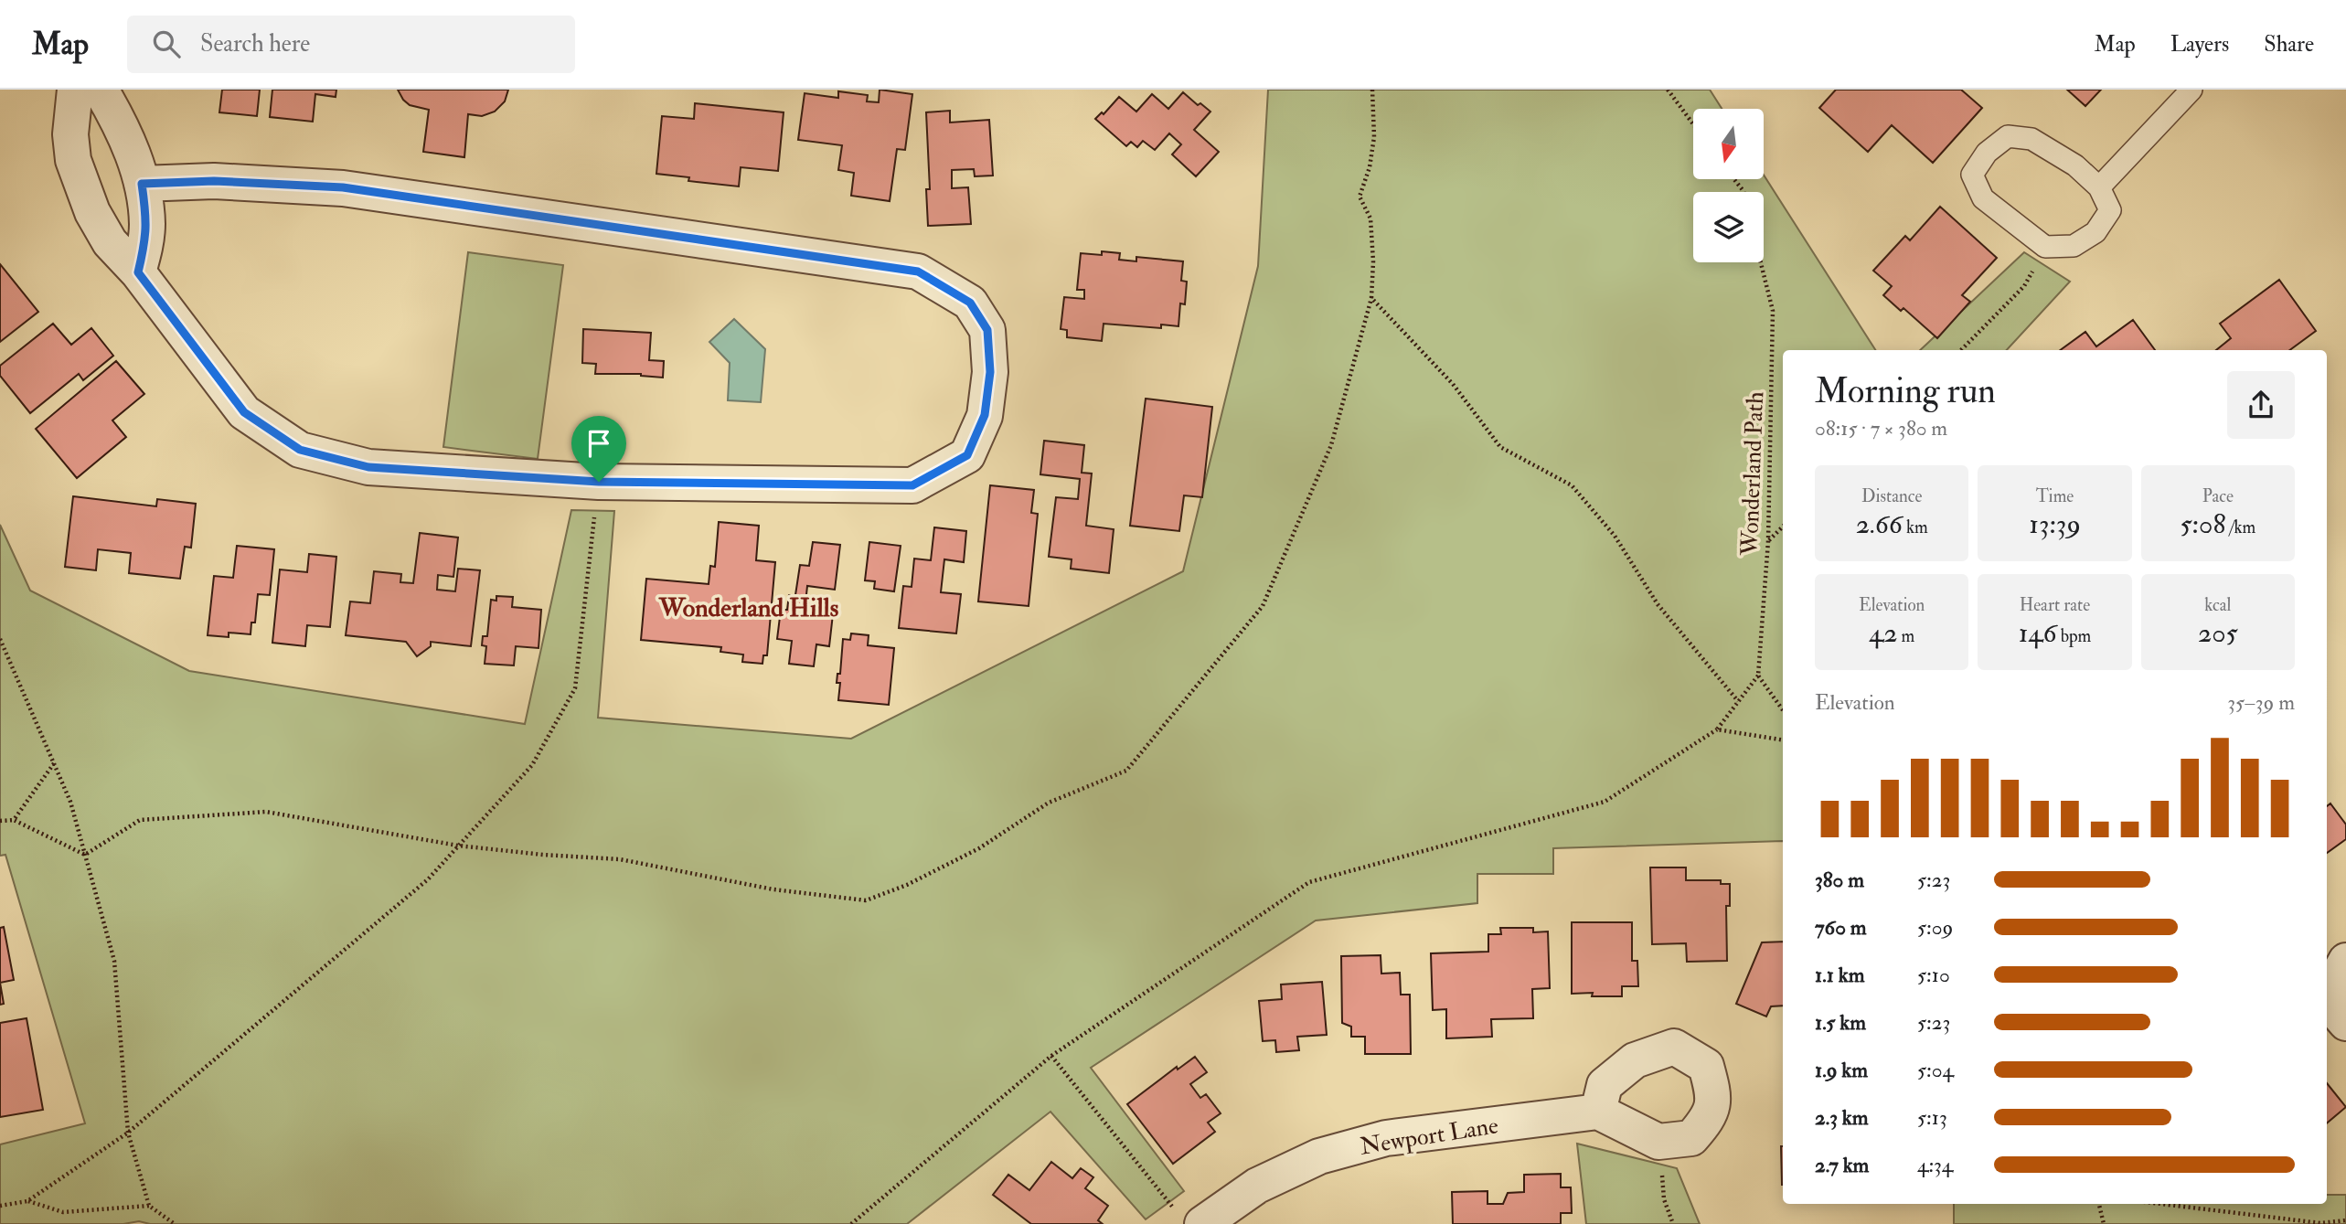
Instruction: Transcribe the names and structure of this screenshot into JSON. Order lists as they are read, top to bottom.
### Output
{
  "streets": {
    "street": ["Newport Lane"],
    "path": ["Wonderland Path"]
  },
  "districts": ["Wonderland Hills"],
  "north": "bottom",
  "page": {
    "header": "Map",
    "search": "Search here",
    "nav": ["Map", "Layers", "Share"],
    "heading": ["Morning run", "08:15 · 7 × 380 m"],
    "stats": [
      ["Distance", "2.66 km"],
      ["Time", "13:39"],
      ["Pace", "5:08 /km"],
      ["Elevation", "42 m"],
      ["Heart rate", "146 bpm"],
      ["kcal", "205"]
    ],
    "chart": ["Elevation", "35–39 m"],
    "list": [
      {
        "name": "380 m",
        "note": "5:23"
      },
      {
        "name": "760 m",
        "note": "5:09"
      },
      {
        "name": "1.1 km",
        "note": "5:10"
      },
      {
        "name": "1.5 km",
        "note": "5:23"
      },
      {
        "name": "1.9 km",
        "note": "5:04"
      },
      {
        "name": "2.3 km",
        "note": "5:13"
      },
      {
        "name": "2.7 km",
        "note": "4:34"
      }
    ]
  }
}
